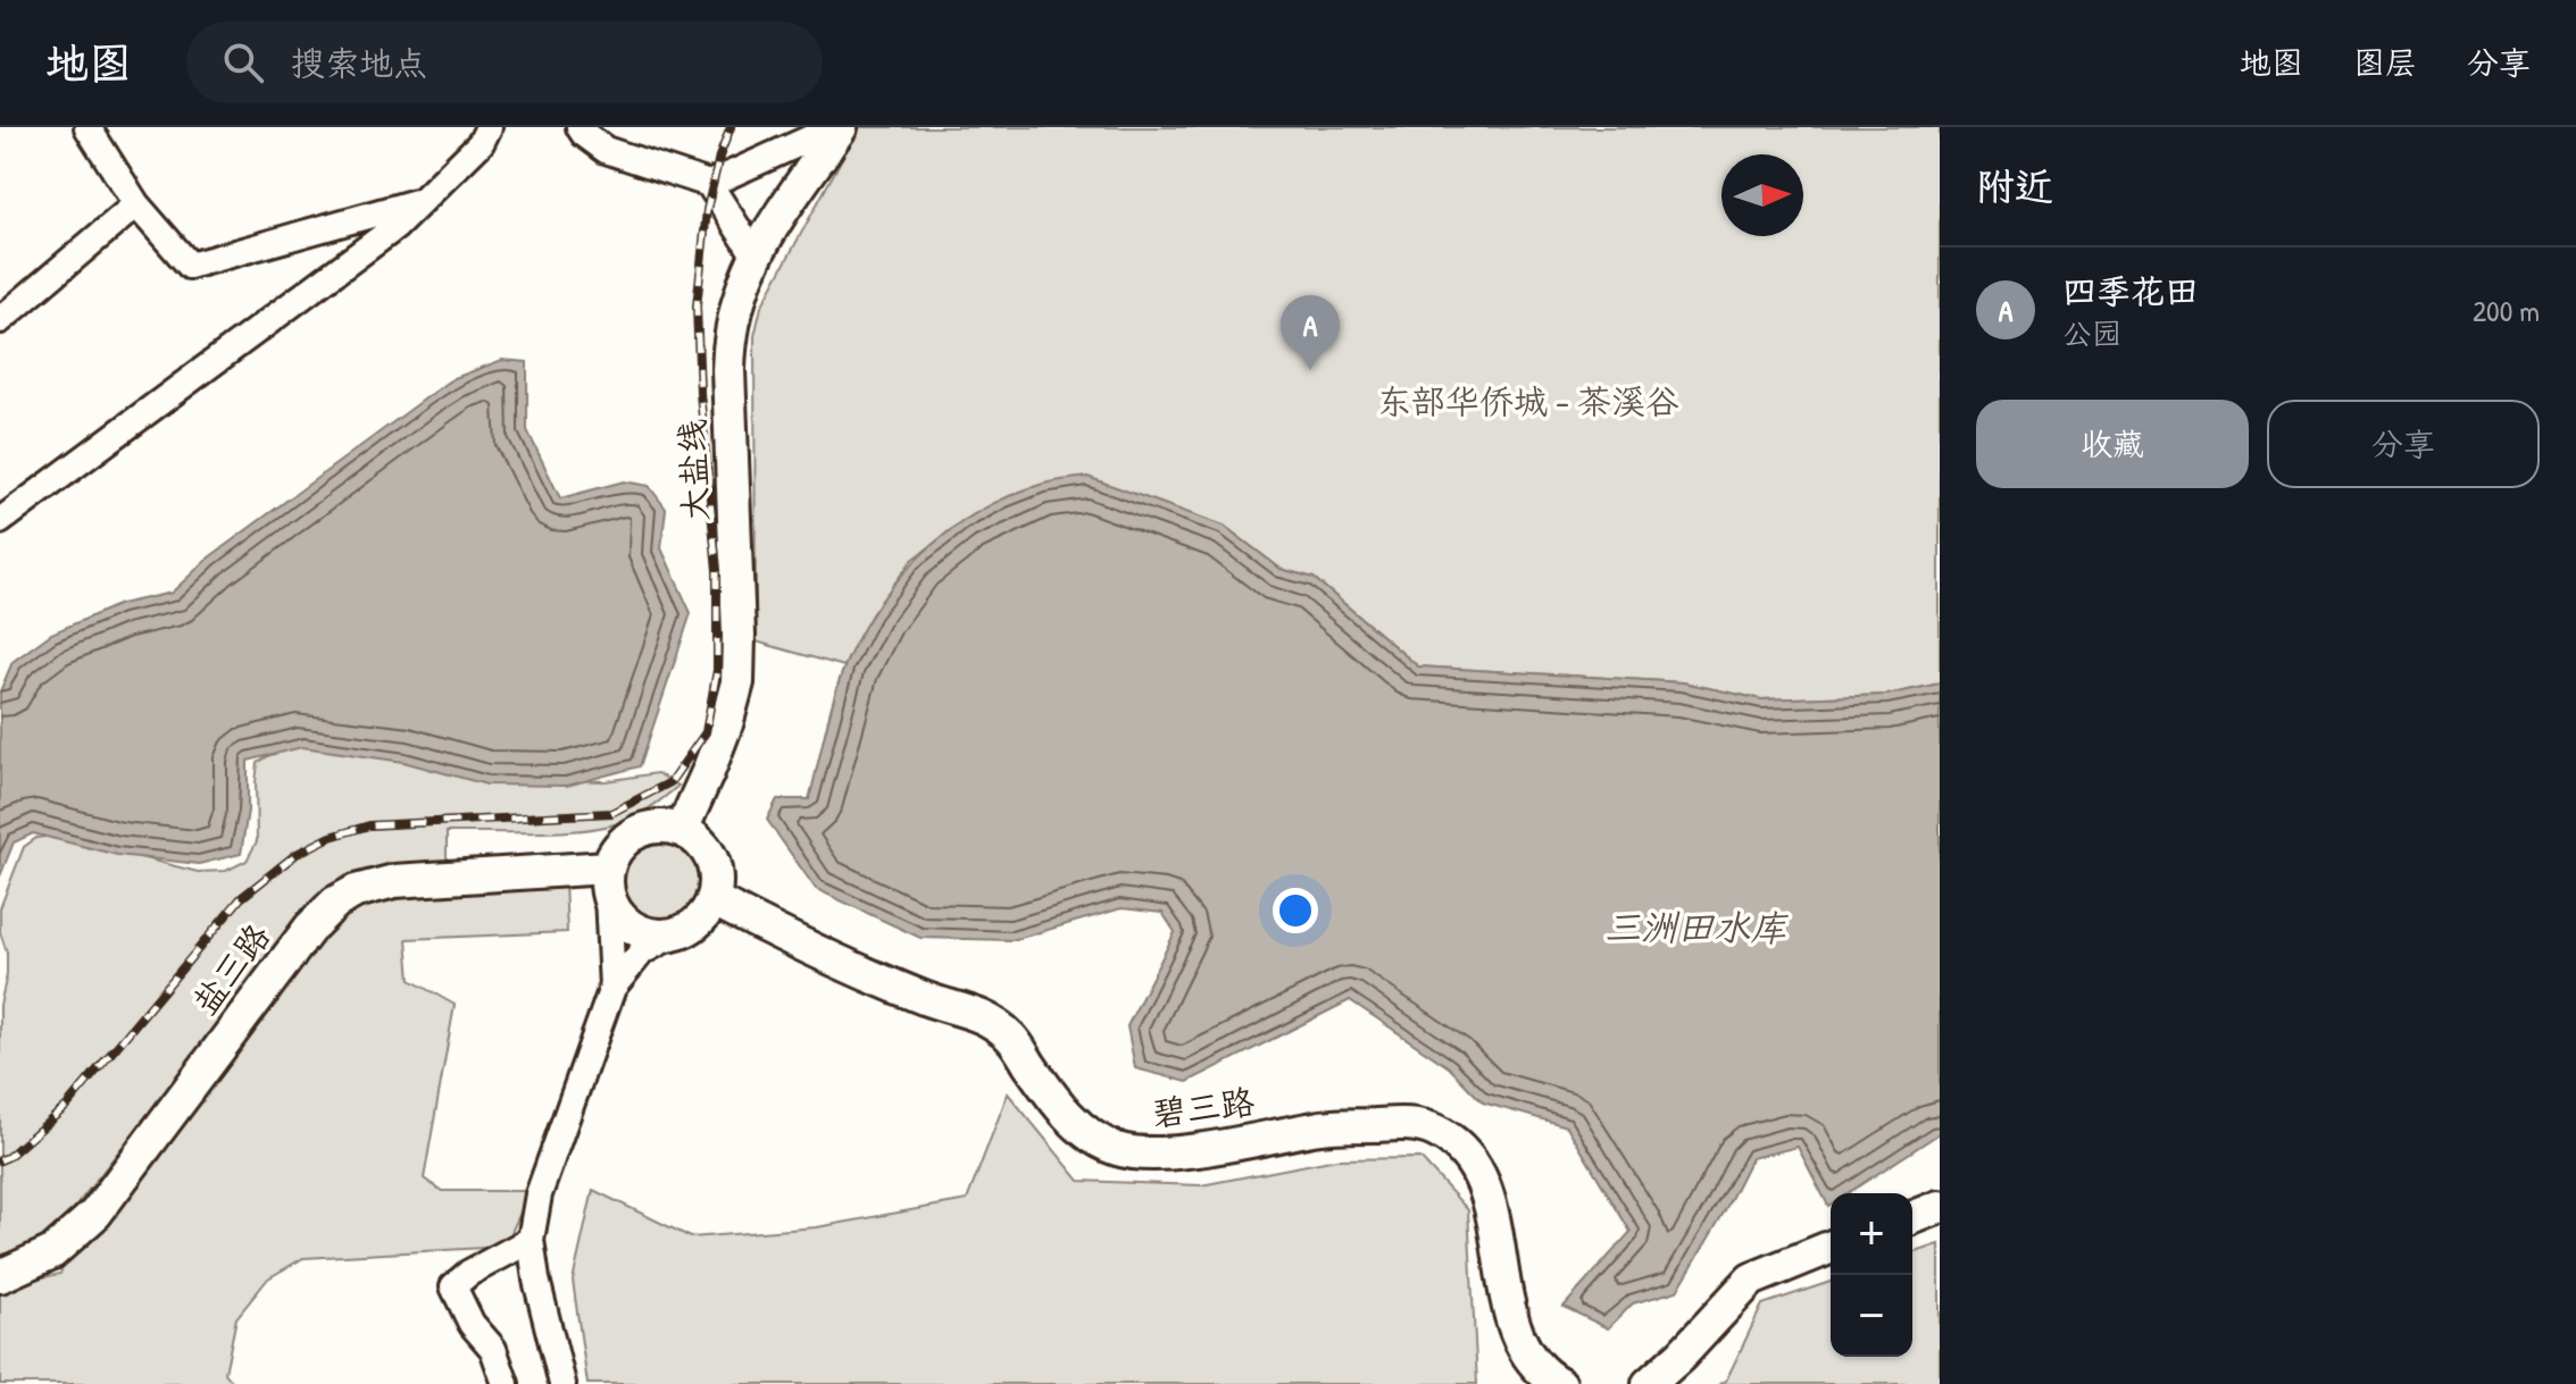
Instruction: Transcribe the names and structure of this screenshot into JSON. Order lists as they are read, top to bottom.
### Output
{
  "streets": {
    "main road": ["大盐线", "盐三路", "碧三路"]
  },
  "crossings": [
    ["大盐线", "盐三路"],
    ["大盐线", "碧三路"],
    ["盐三路", "碧三路"]
  ],
  "water": ["三洲田水库"],
  "parks": ["东部华侨城 - 茶溪谷"],
  "north": "right",
  "page": {
    "header": "地图",
    "search": "搜索地点",
    "nav": ["地图", "图层", "分享"],
    "heading": "附近",
    "list": [
      {
        "mark": "A",
        "name": "四季花田",
        "note": "公园",
        "value": "200 m"
      }
    ],
    "pins": "A",
    "buttons": ["收藏", "分享"],
    "map_buttons": ["+", "−"]
  }
}
